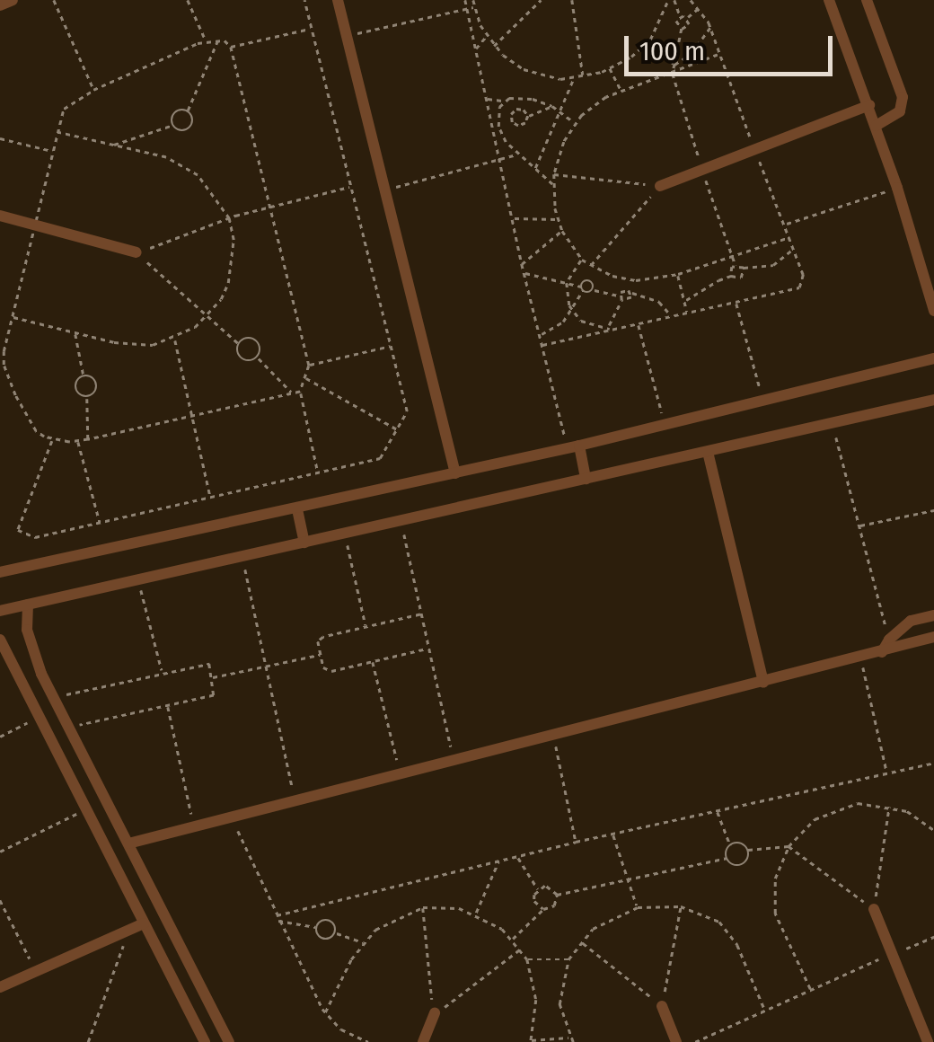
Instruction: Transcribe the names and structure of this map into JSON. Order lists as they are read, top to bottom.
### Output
{
  "scale_bar": "100 m"
}
